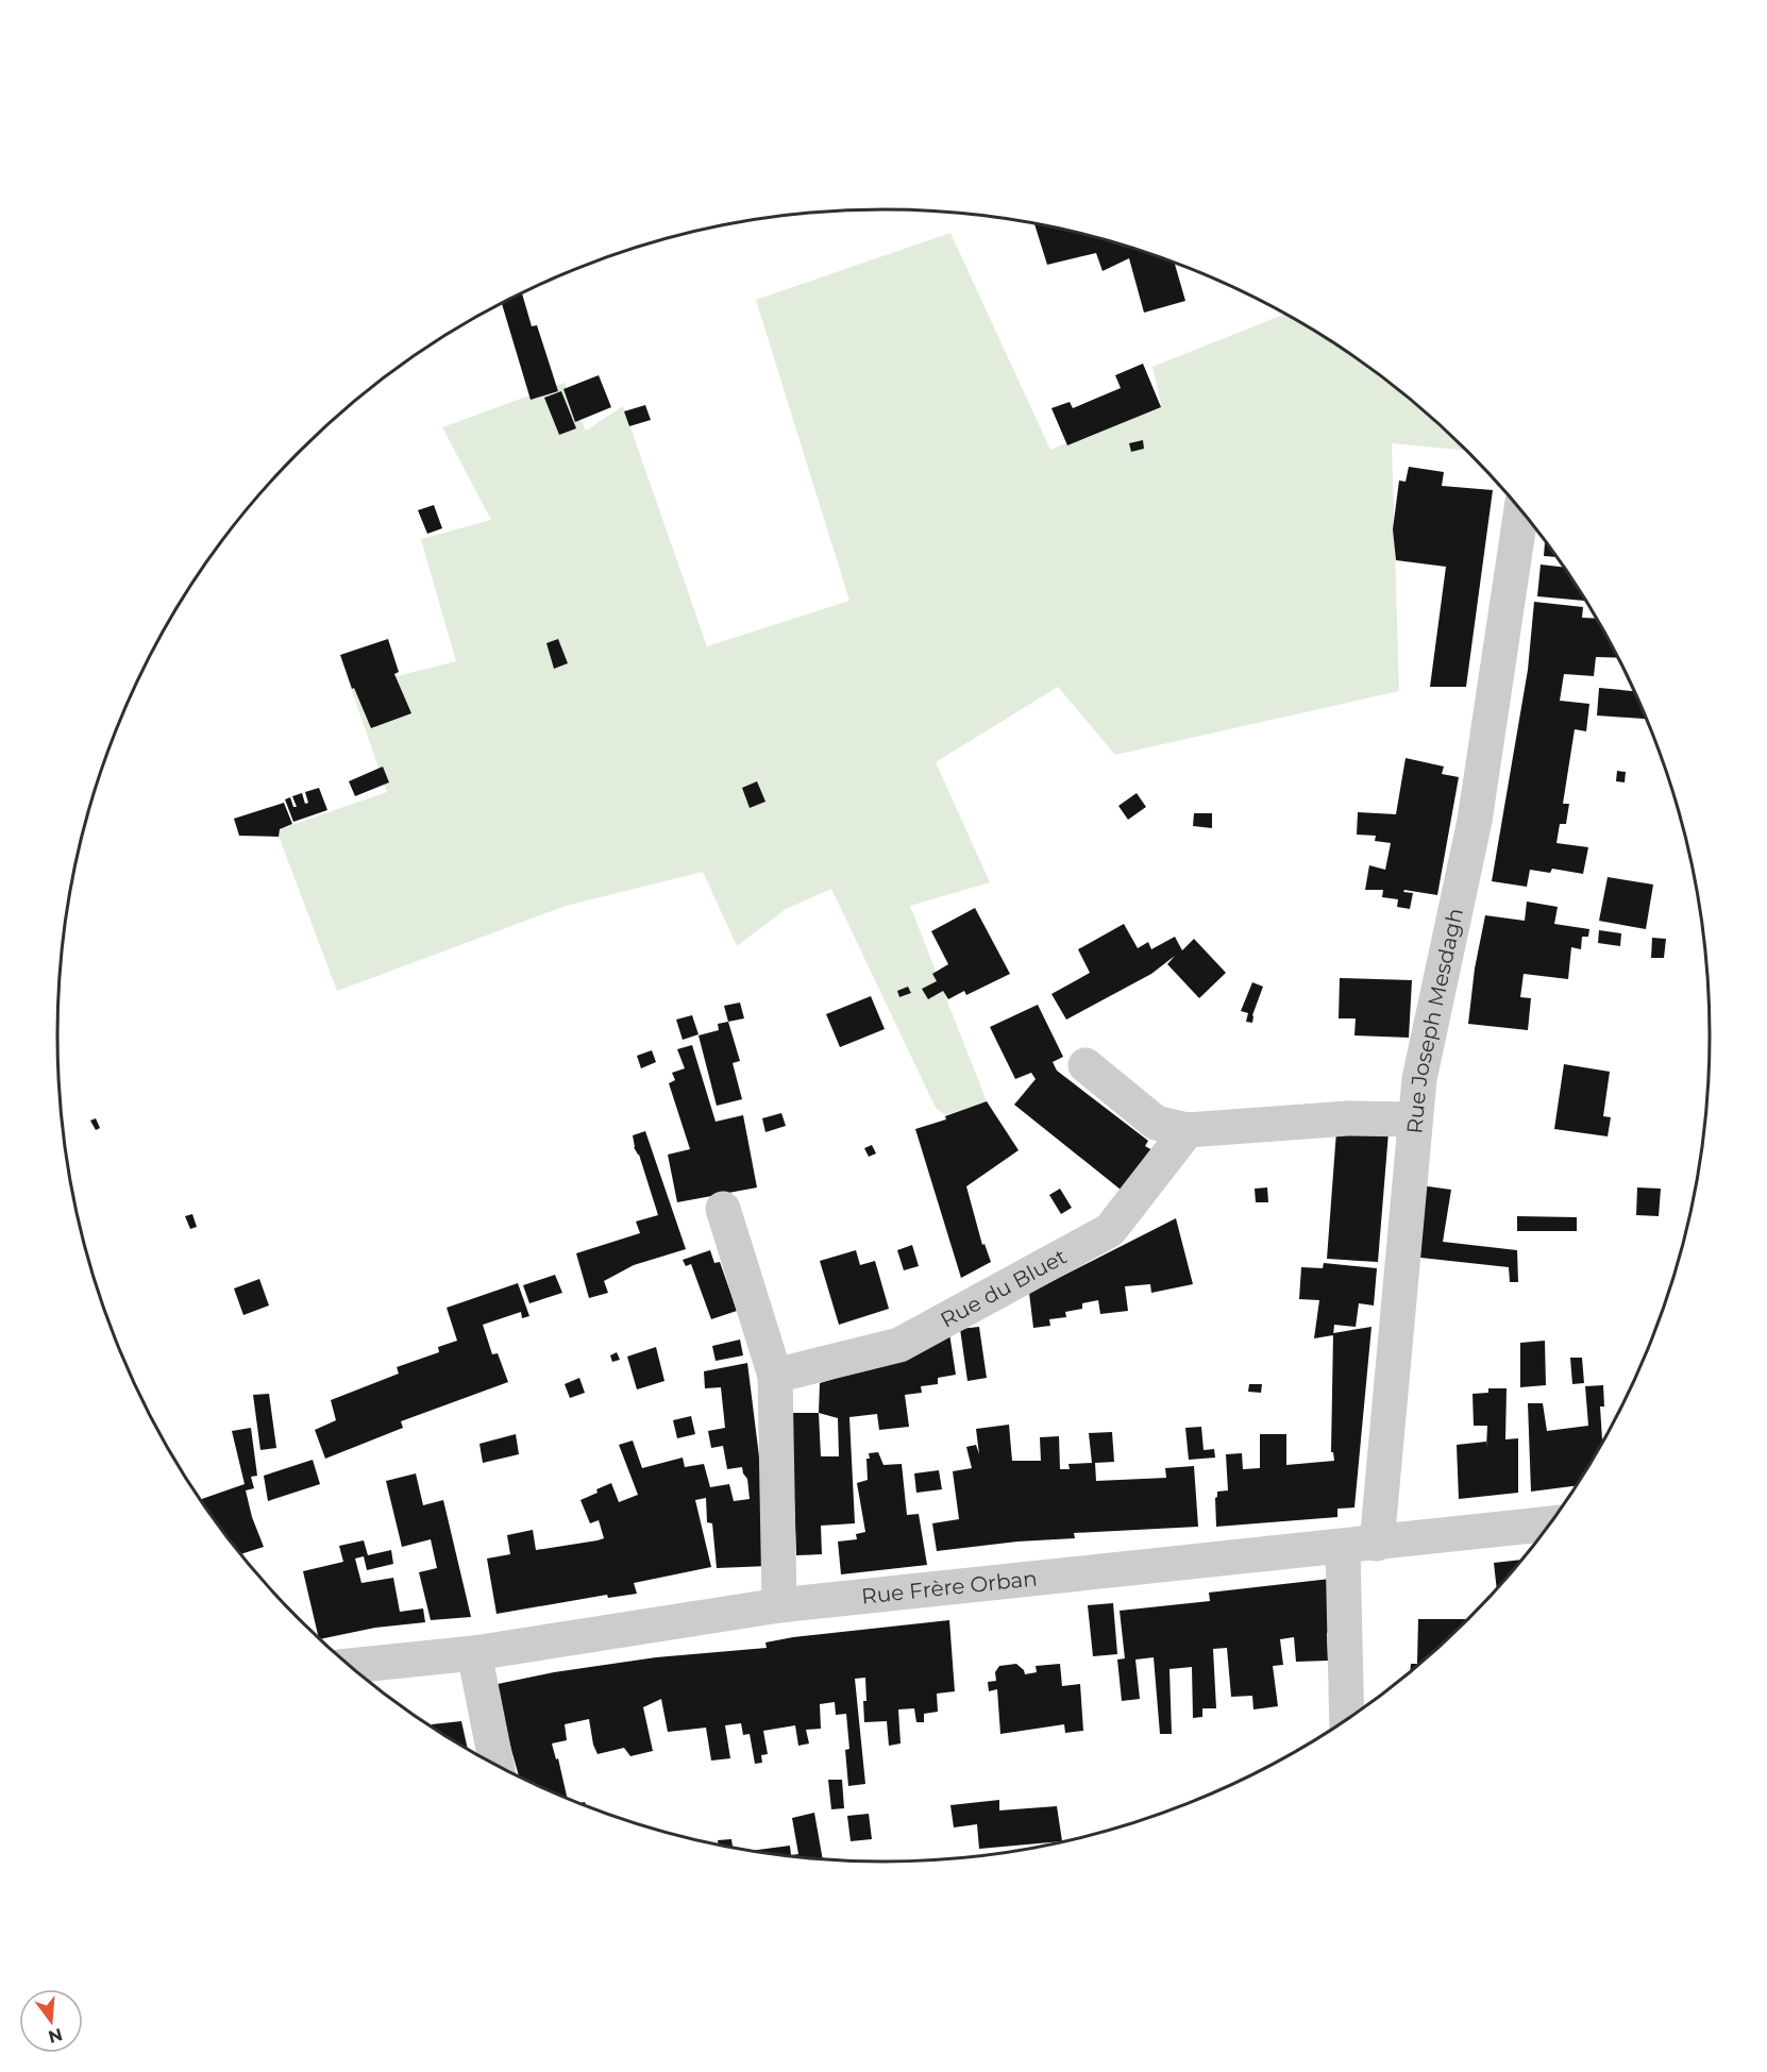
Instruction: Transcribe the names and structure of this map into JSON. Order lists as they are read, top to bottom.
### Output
{
  "streets": {
    "street": ["Rue Joseph Mesdagh", "Rue du Bluet", "Rue Frère Orban"]
  },
  "crossings": [
    ["Rue Joseph Mesdagh", "Rue Frère Orban"]
  ],
  "north": "bottom"
}
